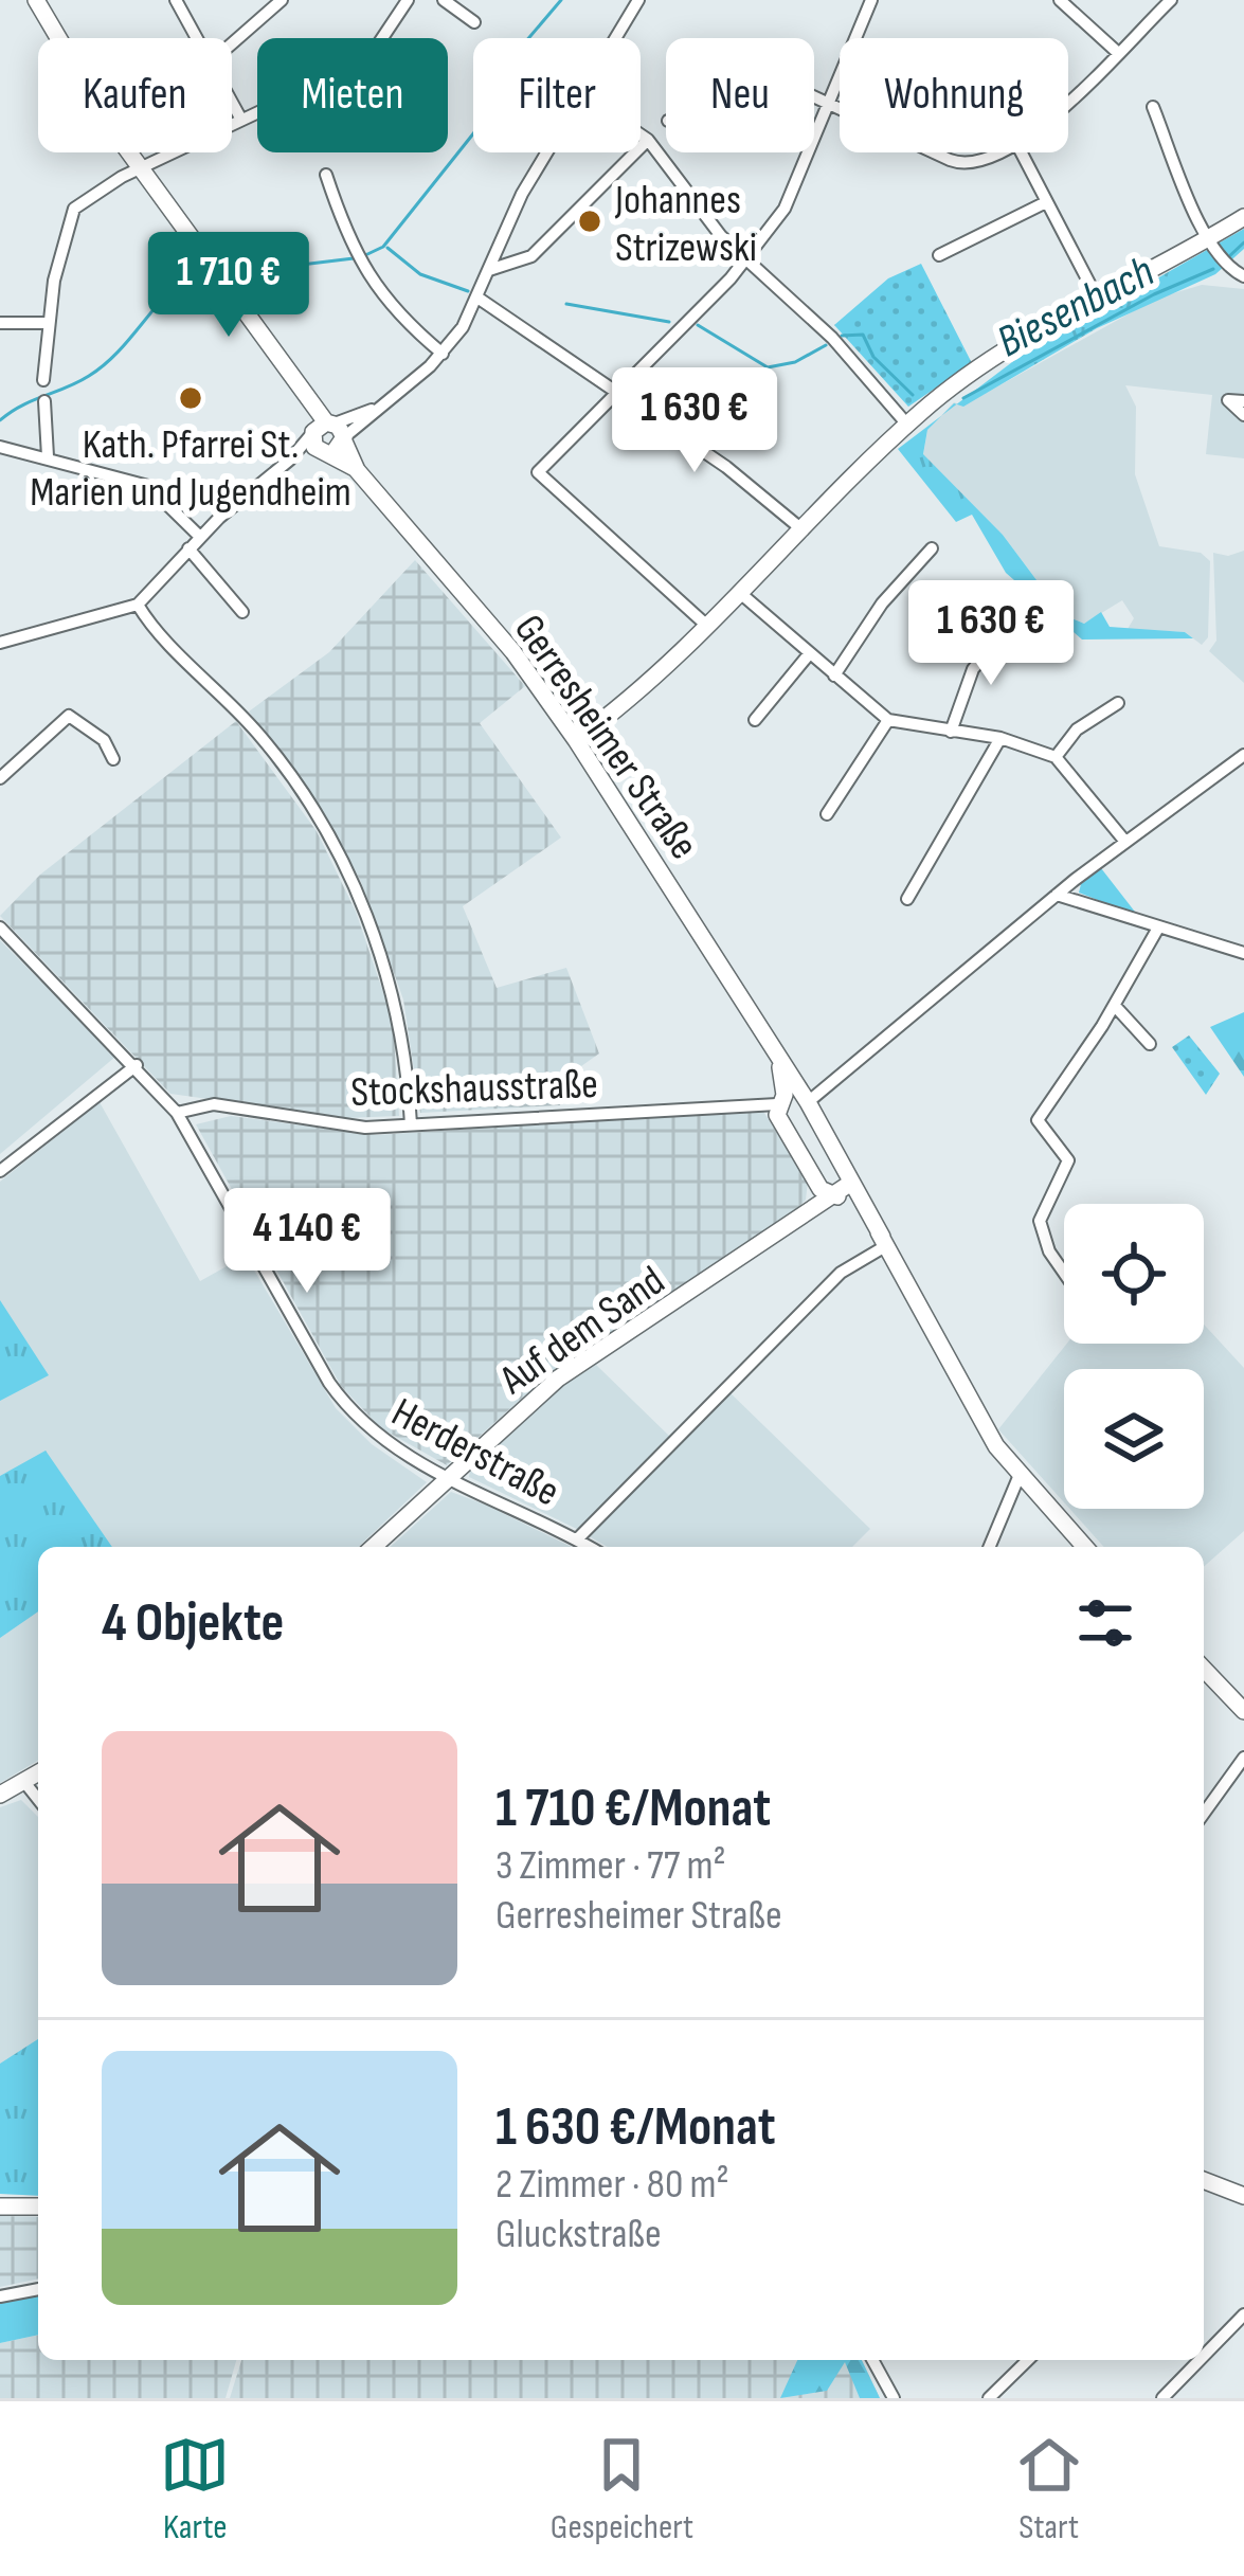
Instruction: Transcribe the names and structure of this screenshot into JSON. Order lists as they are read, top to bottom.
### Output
{
  "streets": {
    "street": [
      "Gerresheimer Straße",
      "Stockshausstraße",
      "Auf dem Sand",
      "Herderstraße"
    ]
  },
  "crossings": [
    ["Gerresheimer Straße", "Stockshausstraße"],
    ["Gerresheimer Straße", "Auf dem Sand"],
    ["Stockshausstraße", "Herderstraße"],
    ["Auf dem Sand", "Herderstraße"]
  ],
  "water": ["Biesenbach"],
  "places": ["Johannes Strizewski", "Kath. Pfarrei St. Marien und Jugendheim"],
  "page": {
    "chip": [
      "Kaufen",
      "Mieten",
      "Filter",
      "Neu",
      "Wohnung"
    ],
    "price": [
      "1 710 €",
      "1 630 €",
      "1 630 €",
      "4 140 €"
    ],
    "heading": "4 Objekte",
    "list": [
      {
        "name": "1 710 €/Monat",
        "note": "3 Zimmer · 77 m² · Gerresheimer Straße"
      },
      {
        "name": "1 630 €/Monat",
        "note": "2 Zimmer · 80 m² · Gluckstraße"
      }
    ],
    "tabs": ["Karte", "Gespeichert", "Start"]
  }
}
